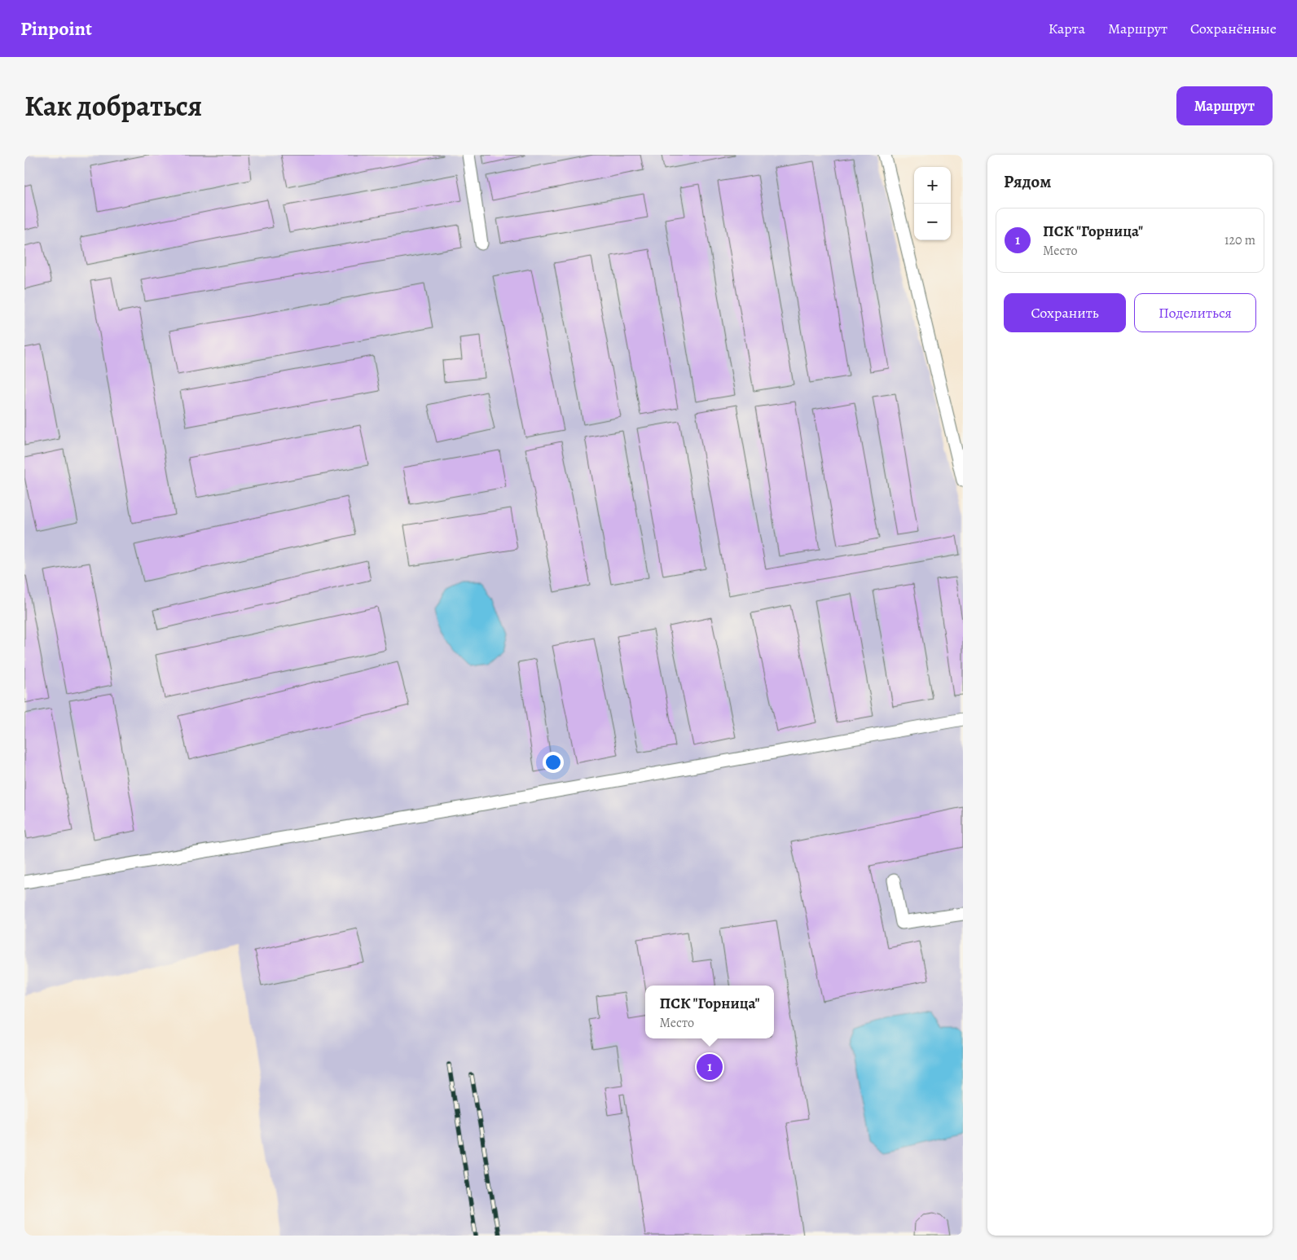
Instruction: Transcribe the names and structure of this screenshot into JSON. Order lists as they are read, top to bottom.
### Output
{
  "page": {
    "header": "Pinpoint",
    "nav": ["Карта", "Маршрут", "Сохранённые"],
    "title": "Как добраться",
    "buttons": [
      "Маршрут",
      ["Сохранить", "Поделиться"]
    ],
    "heading": "Рядом",
    "map_buttons": ["+", "−"],
    "list": [
      {
        "mark": "1",
        "name": "ПСК \"Горница\"",
        "note": "Место",
        "value": "120 m"
      }
    ],
    "popup": ["ПСК \"Горница\"", "Место"],
    "pins": "1"
  }
}
